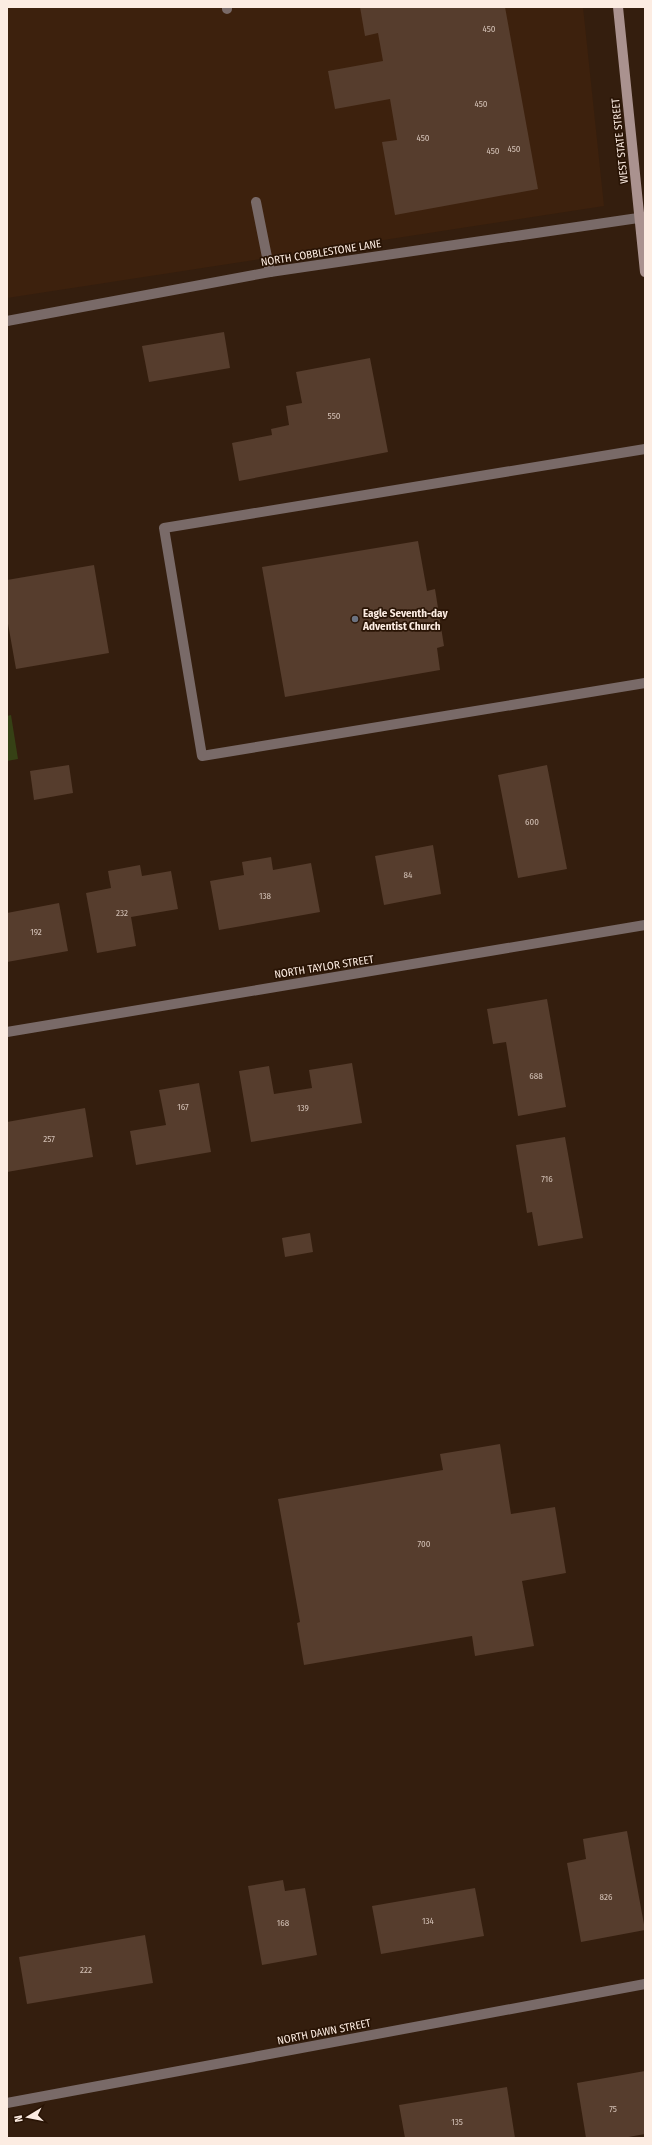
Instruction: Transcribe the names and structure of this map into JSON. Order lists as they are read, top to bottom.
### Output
{
  "streets": {
    "main road": ["WEST STATE STREET"],
    "street": ["NORTH COBBLESTONE LANE", "NORTH TAYLOR STREET", "NORTH DAWN STREET"]
  },
  "crossings": [
    ["WEST STATE STREET", "NORTH COBBLESTONE LANE"]
  ],
  "places": ["Eagle Seventh-day Adventist Church"],
  "house_numbers": [
    "450",
    "450",
    "450",
    "450",
    "450",
    "550",
    "600",
    "84",
    "138",
    "232",
    "192",
    "688",
    "167",
    "139",
    "257",
    "716",
    "700",
    "826",
    "134",
    "168",
    "222",
    "75",
    "135"
  ],
  "north": "left"
}
